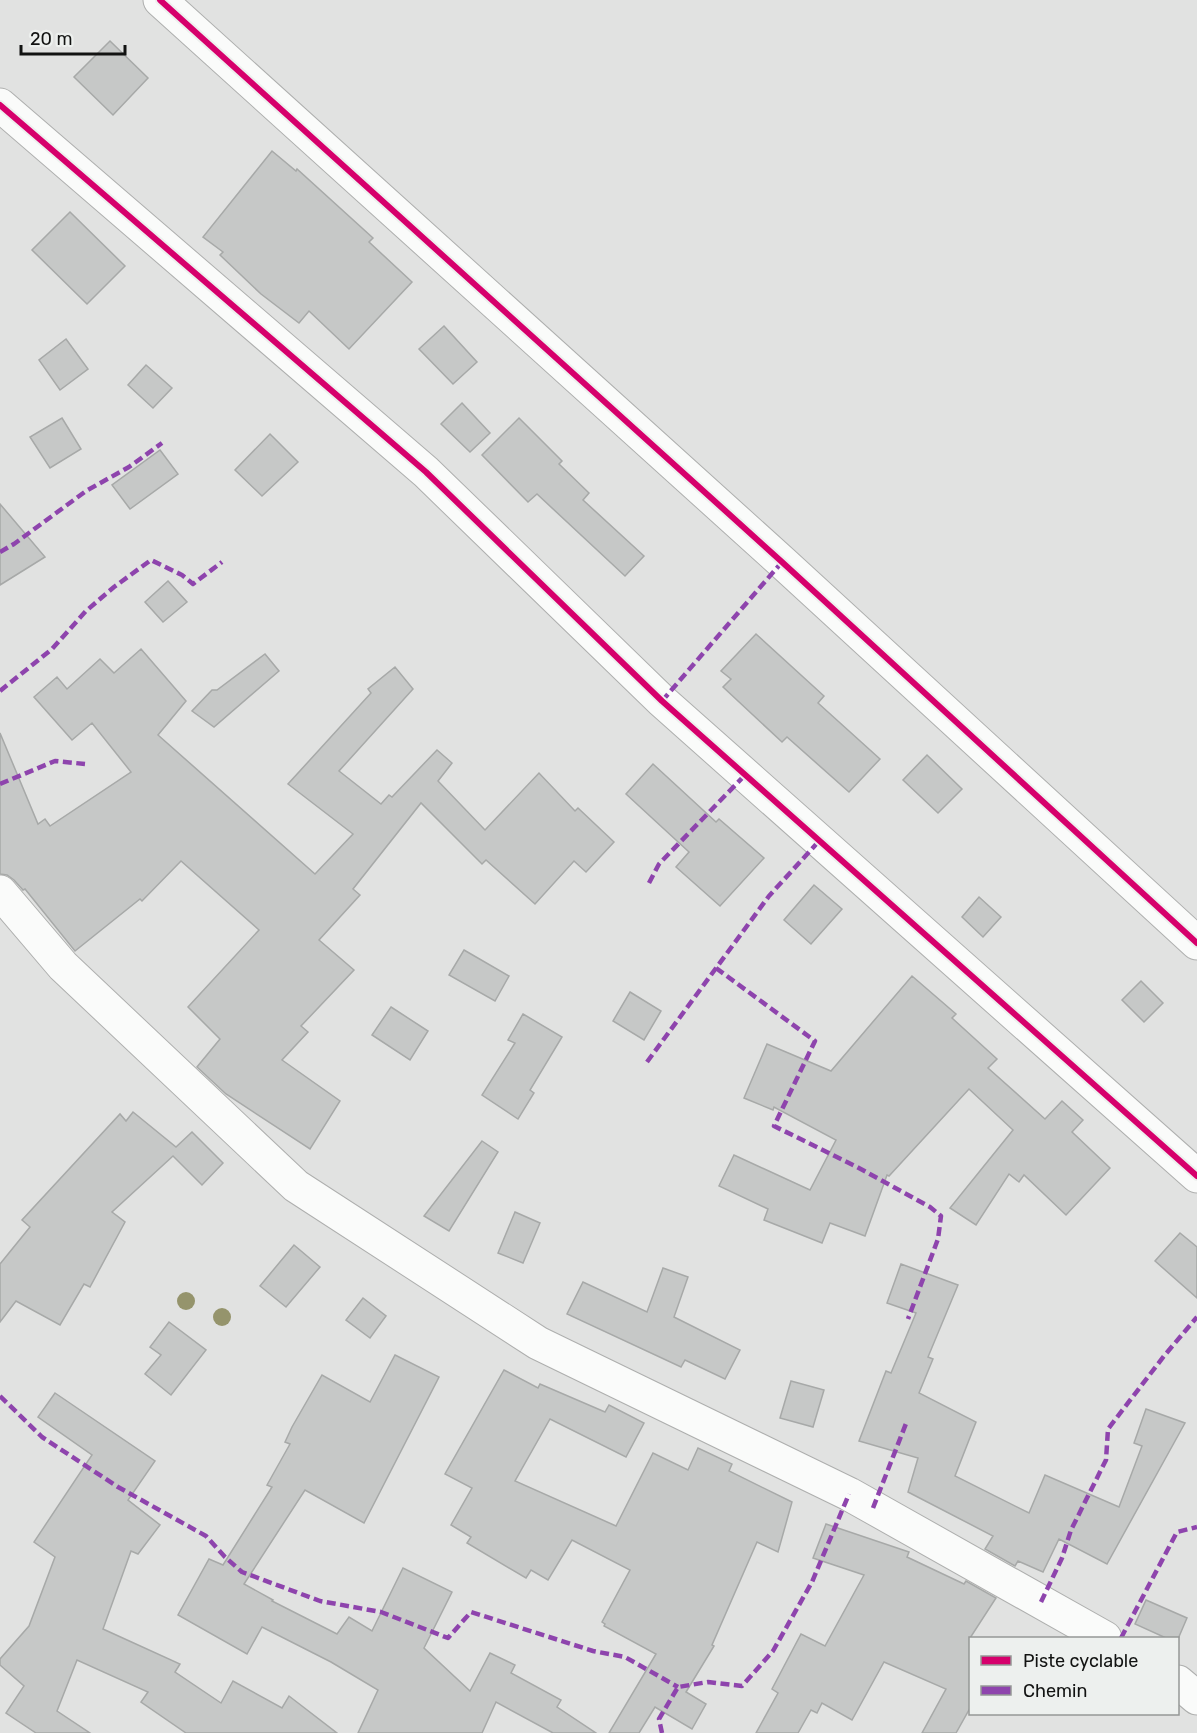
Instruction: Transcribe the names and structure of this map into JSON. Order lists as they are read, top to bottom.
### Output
{
  "legend": ["Piste cyclable", "Chemin"],
  "scale_bar": "20 m"
}
